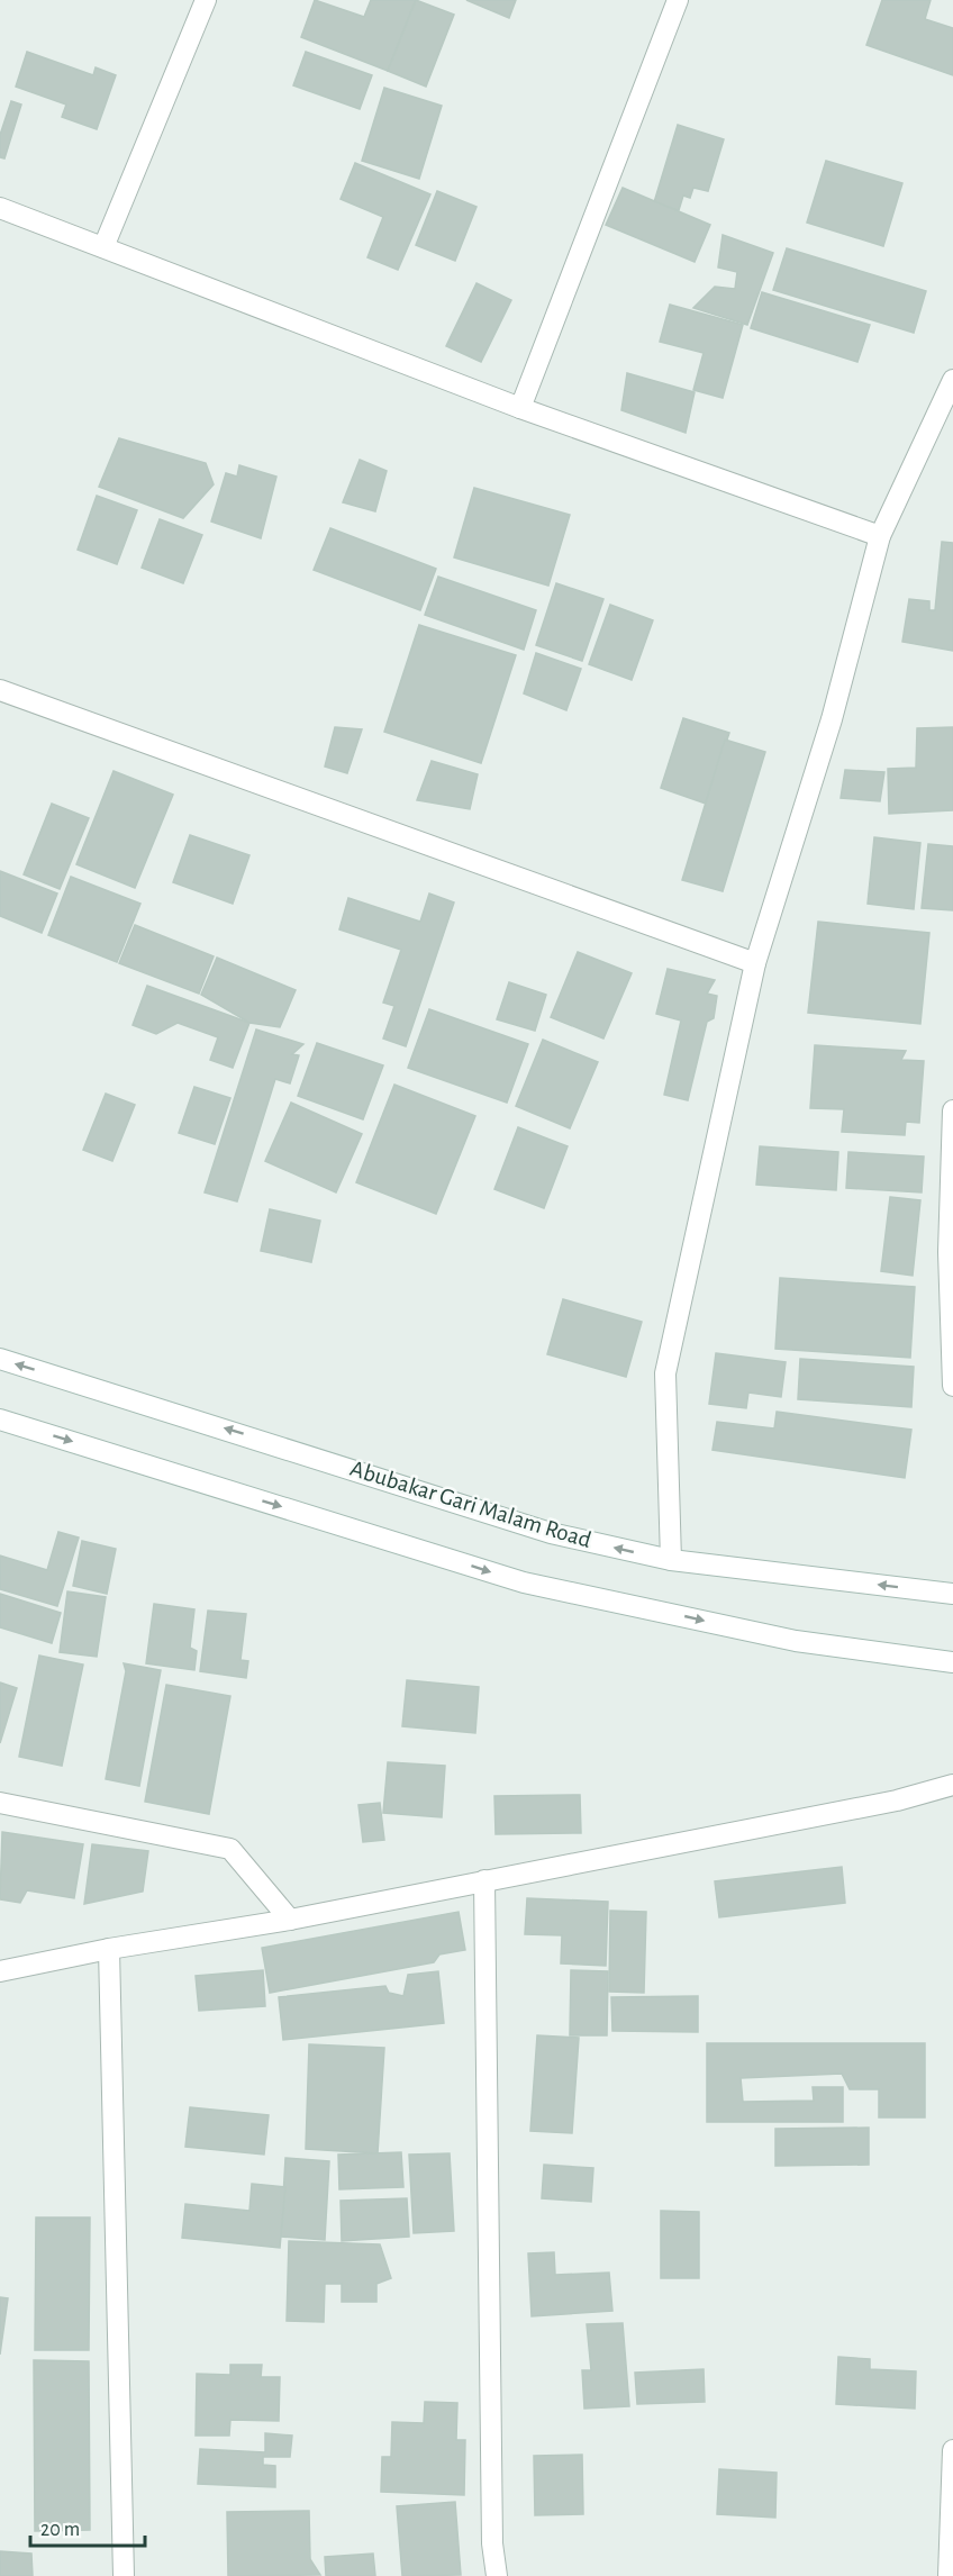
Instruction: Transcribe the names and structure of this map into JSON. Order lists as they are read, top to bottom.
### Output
{
  "streets": {
    "street": ["Abubakar Gari Malam Road"]
  },
  "scale_bar": "20 m"
}
